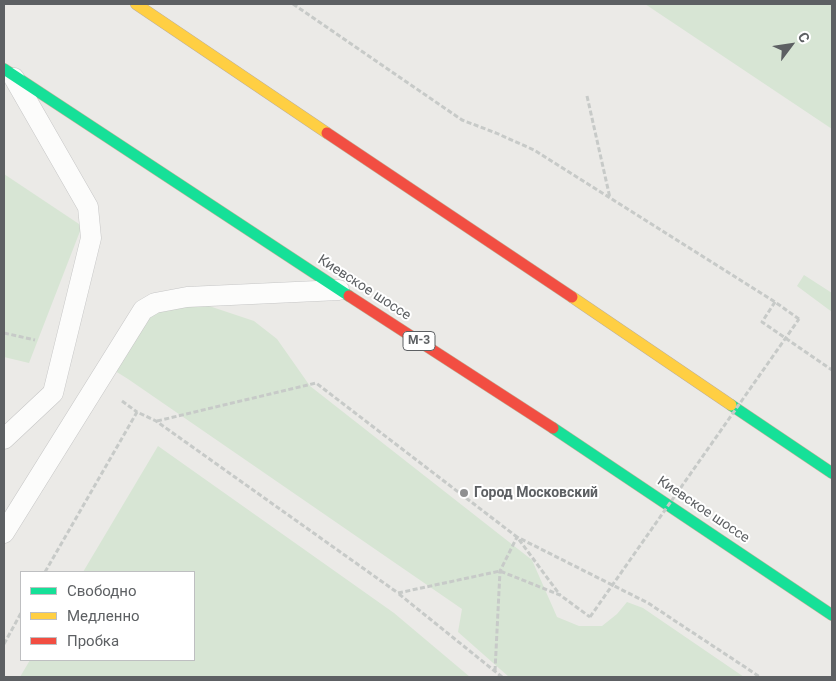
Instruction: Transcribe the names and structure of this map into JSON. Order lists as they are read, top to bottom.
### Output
{
  "streets": {
    "highway": ["Киевское шоссе", "М-3"]
  },
  "places": ["Город Московский"],
  "legend": ["Свободно", "Медленно", "Пробка"],
  "north": "top right"
}
